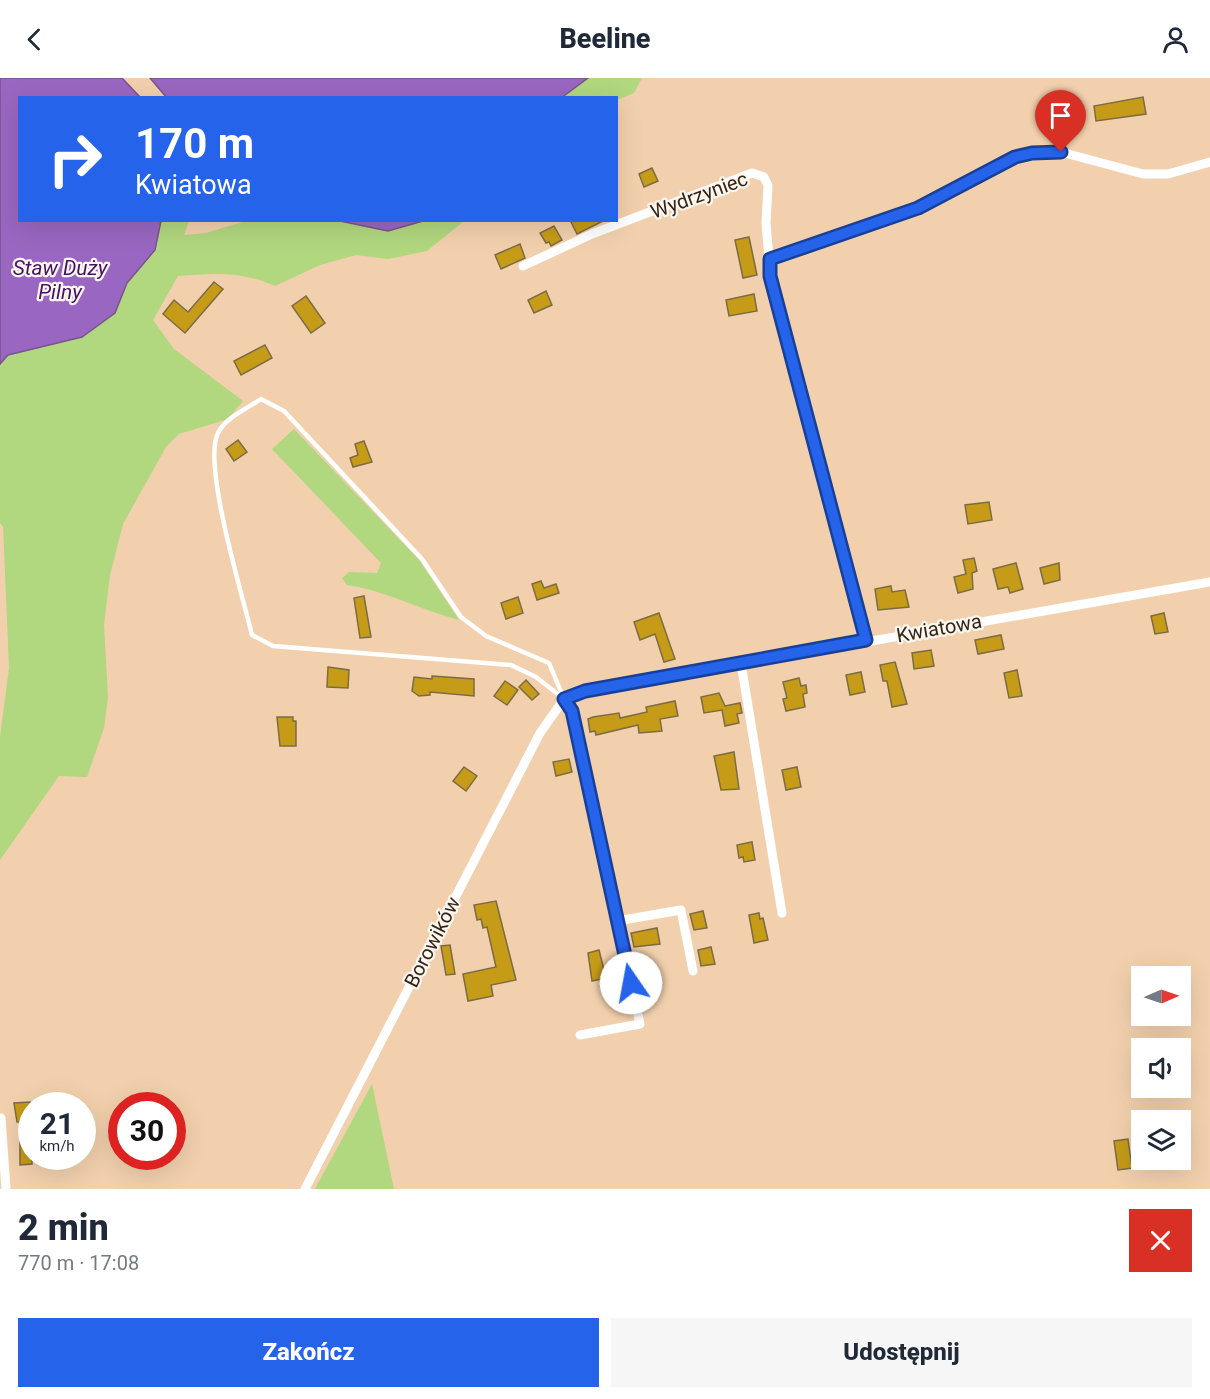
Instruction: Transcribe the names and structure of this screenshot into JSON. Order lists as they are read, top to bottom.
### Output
{
  "streets": {
    "street": ["Wydrzyniec", "Kwiatowa", "Borowików"]
  },
  "crossings": [
    ["Wydrzyniec", "Kwiatowa"],
    ["Kwiatowa", "Borowików"]
  ],
  "water": ["Staw Duży Pilny"],
  "north": "right",
  "page": {
    "header": "Beeline",
    "turn": ["170 m", "Kwiatowa"],
    "speed": "21 km/h",
    "limit": "30",
    "heading": ["2 min", "770 m · 17:08"],
    "buttons": ["Zakończ", "Udostępnij"]
  }
}
